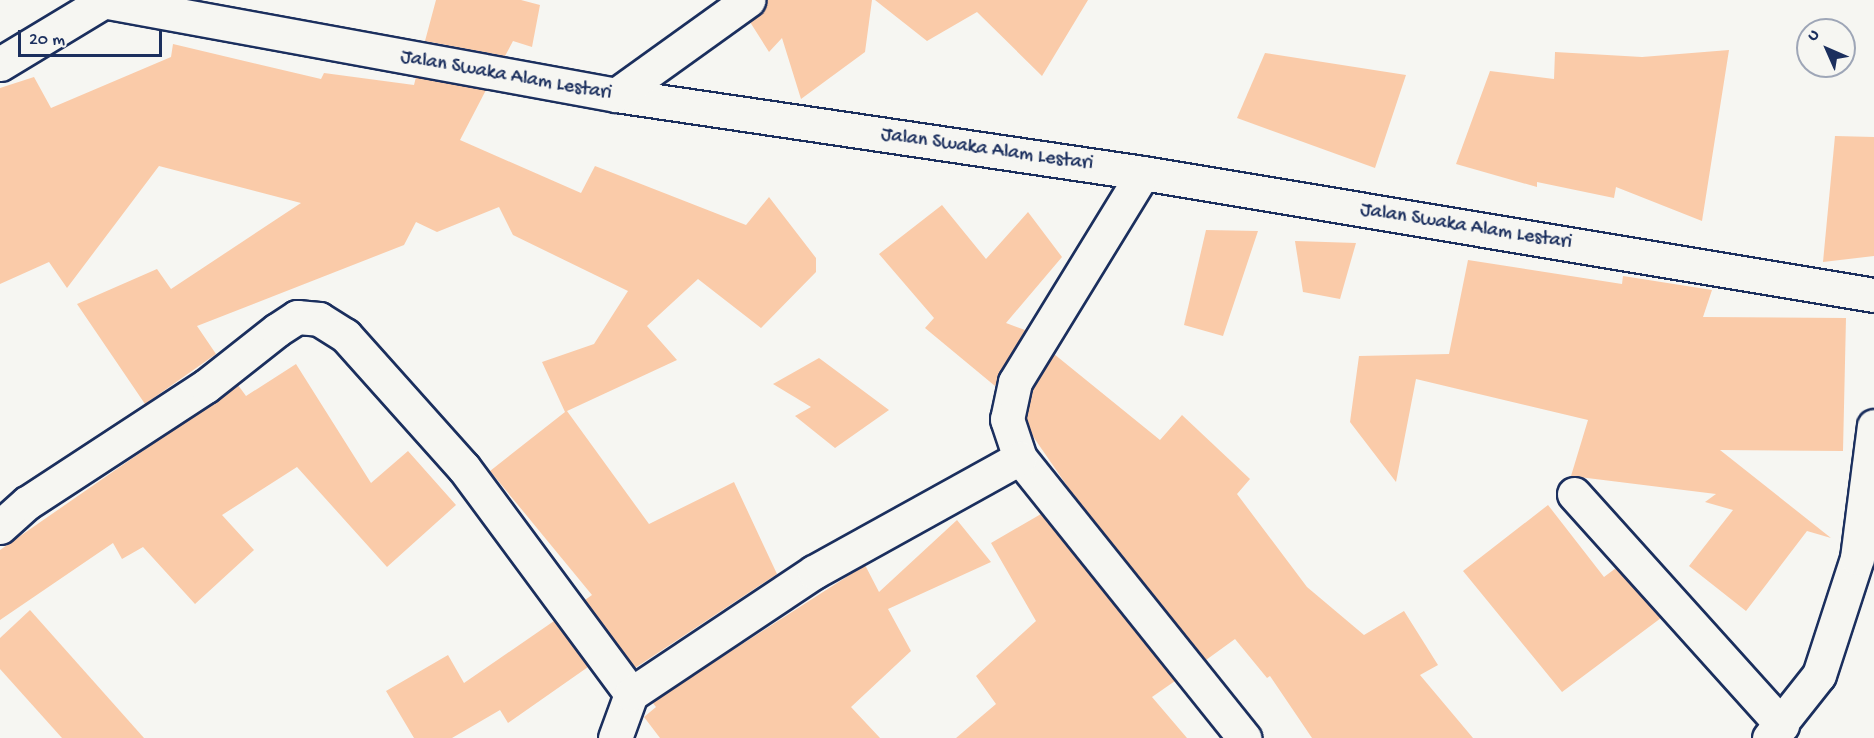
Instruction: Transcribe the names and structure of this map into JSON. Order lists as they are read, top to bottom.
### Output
{
  "streets": {
    "street": ["Jalan Swaka Alam Lestari"]
  },
  "scale_bar": "20 m",
  "north": "top left"
}
